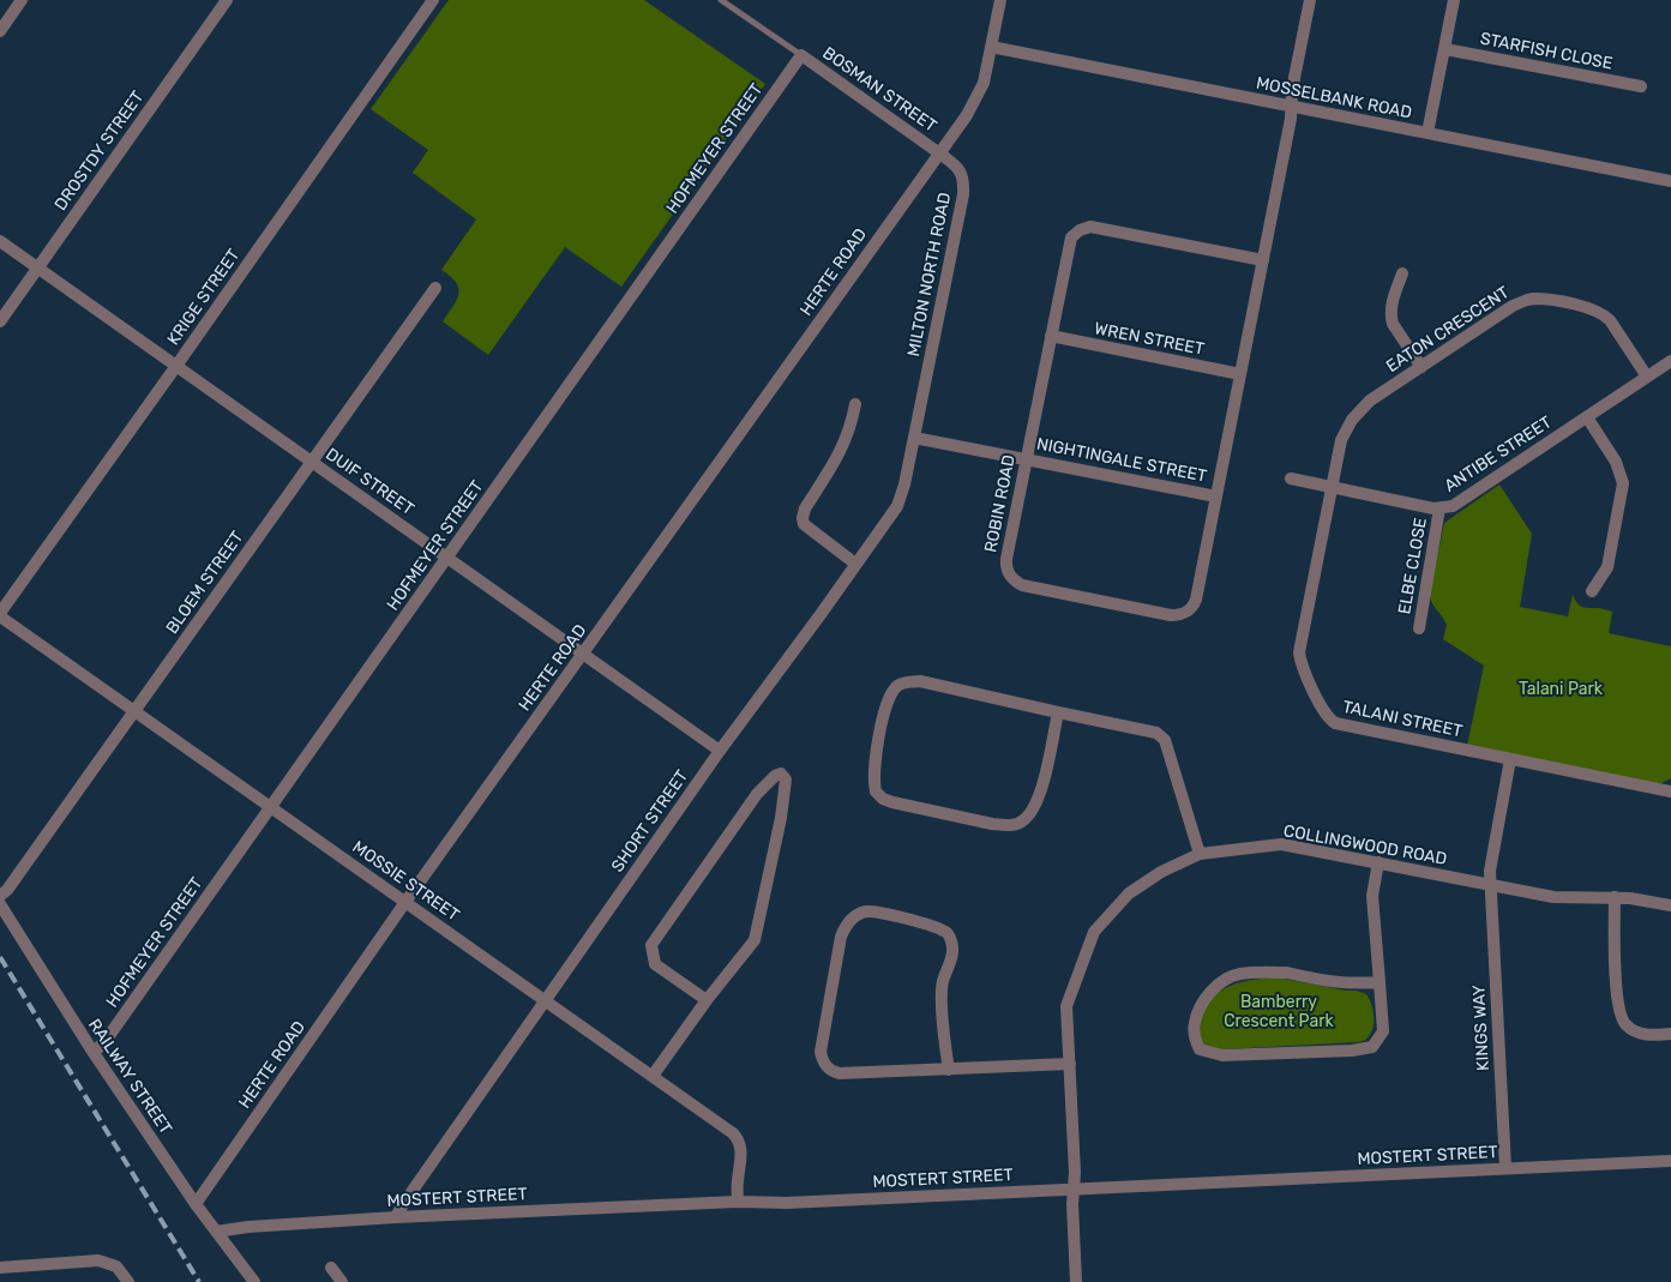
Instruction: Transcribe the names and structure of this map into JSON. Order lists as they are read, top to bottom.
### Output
{
  "streets": {
    "street": [
      "STARFISH CLOSE",
      "BOSMAN STREET",
      "MOSSELBANK ROAD",
      "HOFMEYER STREET",
      "DROSTDY STREET",
      "HERTE ROAD",
      "MILTON NORTH ROAD",
      "KRIGE STREET",
      "EATON CRESCENT",
      "WREN STREET",
      "ANTIBE STREET",
      "NIGHTINGALE STREET",
      "DUIF STREET",
      "ROBIN ROAD",
      "ELBE CLOSE",
      "BLOEM STREET",
      "TALANI STREET",
      "SHORT STREET",
      "COLLINGWOOD ROAD",
      "MOSSIE STREET",
      "KINGS WAY",
      "RAILWAY STREET",
      "MOSTERT STREET"
    ]
  },
  "crossings": [
    ["BOSMAN STREET", "HOFMEYER STREET"],
    ["BOSMAN STREET", "HERTE ROAD"],
    ["BOSMAN STREET", "MILTON NORTH ROAD"],
    ["MOSSELBANK ROAD", "ROBIN ROAD"],
    ["HOFMEYER STREET", "DUIF STREET"],
    ["HOFMEYER STREET", "MOSSIE STREET"],
    ["HOFMEYER STREET", "RAILWAY STREET"],
    ["DROSTDY STREET", "DUIF STREET"],
    ["HERTE ROAD", "MILTON NORTH ROAD"],
    ["HERTE ROAD", "DUIF STREET"],
    ["HERTE ROAD", "MOSSIE STREET"],
    ["HERTE ROAD", "RAILWAY STREET"],
    ["MILTON NORTH ROAD", "NIGHTINGALE STREET"],
    ["MILTON NORTH ROAD", "SHORT STREET"],
    ["KRIGE STREET", "DUIF STREET"],
    ["KRIGE STREET", "MOSSIE STREET"],
    ["EATON CRESCENT", "ANTIBE STREET"],
    ["EATON CRESCENT", "TALANI STREET"],
    ["WREN STREET", "ROBIN ROAD"],
    ["ANTIBE STREET", "ELBE CLOSE"],
    ["ANTIBE STREET", "TALANI STREET"],
    ["NIGHTINGALE STREET", "ROBIN ROAD"],
    ["NIGHTINGALE STREET", "SHORT STREET"],
    ["DUIF STREET", "BLOEM STREET"],
    ["DUIF STREET", "SHORT STREET"],
    ["BLOEM STREET", "MOSSIE STREET"],
    ["TALANI STREET", "KINGS WAY"],
    ["SHORT STREET", "MOSSIE STREET"],
    ["SHORT STREET", "MOSTERT STREET"],
    ["COLLINGWOOD ROAD", "KINGS WAY"],
    ["COLLINGWOOD ROAD", "MOSTERT STREET"],
    ["MOSSIE STREET", "MOSTERT STREET"],
    ["KINGS WAY", "MOSTERT STREET"],
    ["RAILWAY STREET", "MOSTERT STREET"]
  ],
  "parks": ["Talani Park", "Bamberry Crescent Park"]
}
